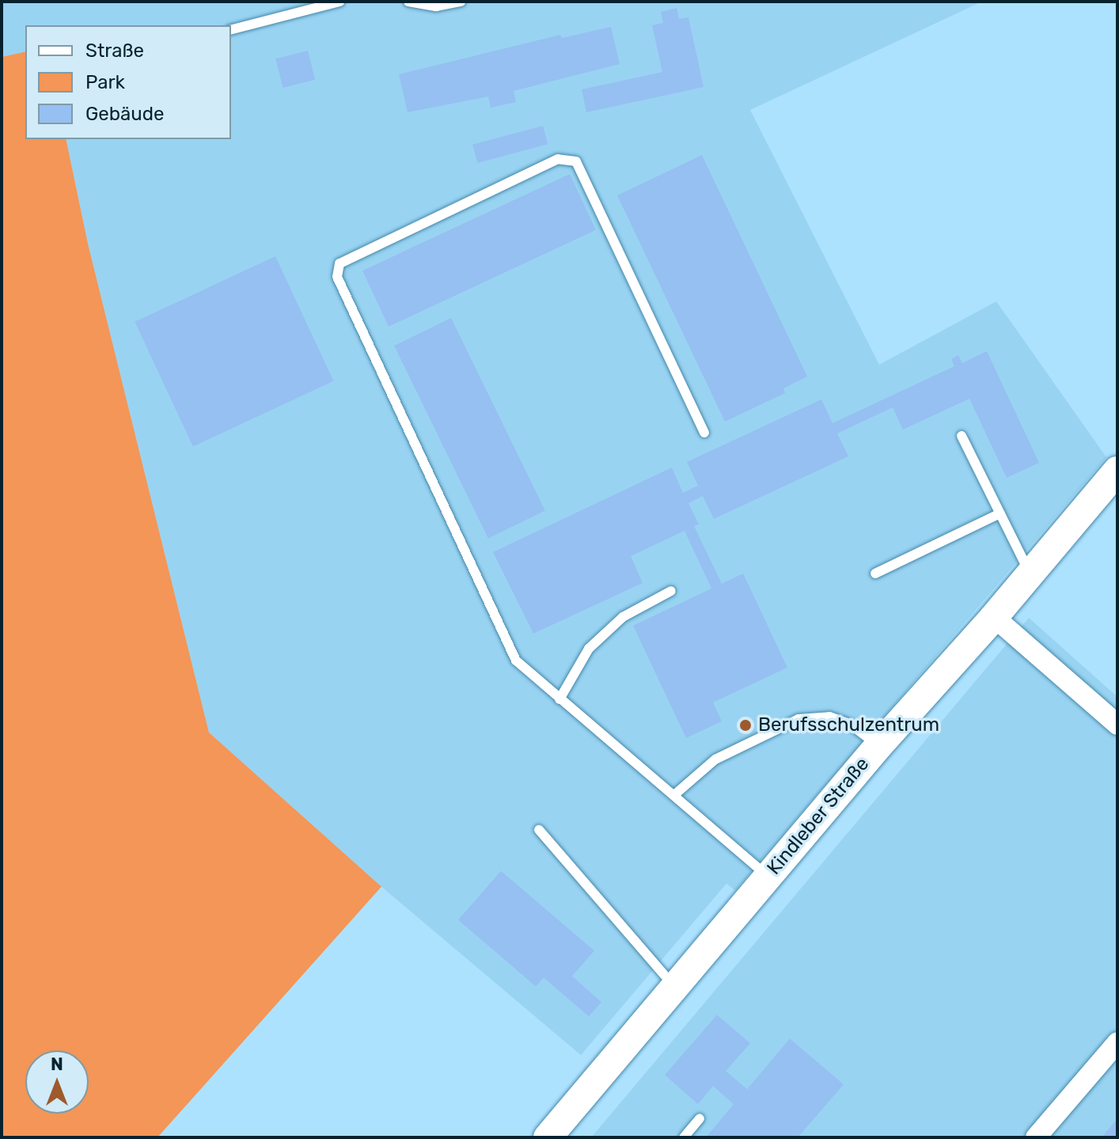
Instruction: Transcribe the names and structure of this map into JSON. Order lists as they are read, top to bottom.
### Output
{
  "streets": {
    "main road": ["Kindleber Straße"]
  },
  "places": ["Berufsschulzentrum"],
  "legend": ["Straße", "Park", "Gebäude"],
  "north": "top"
}
